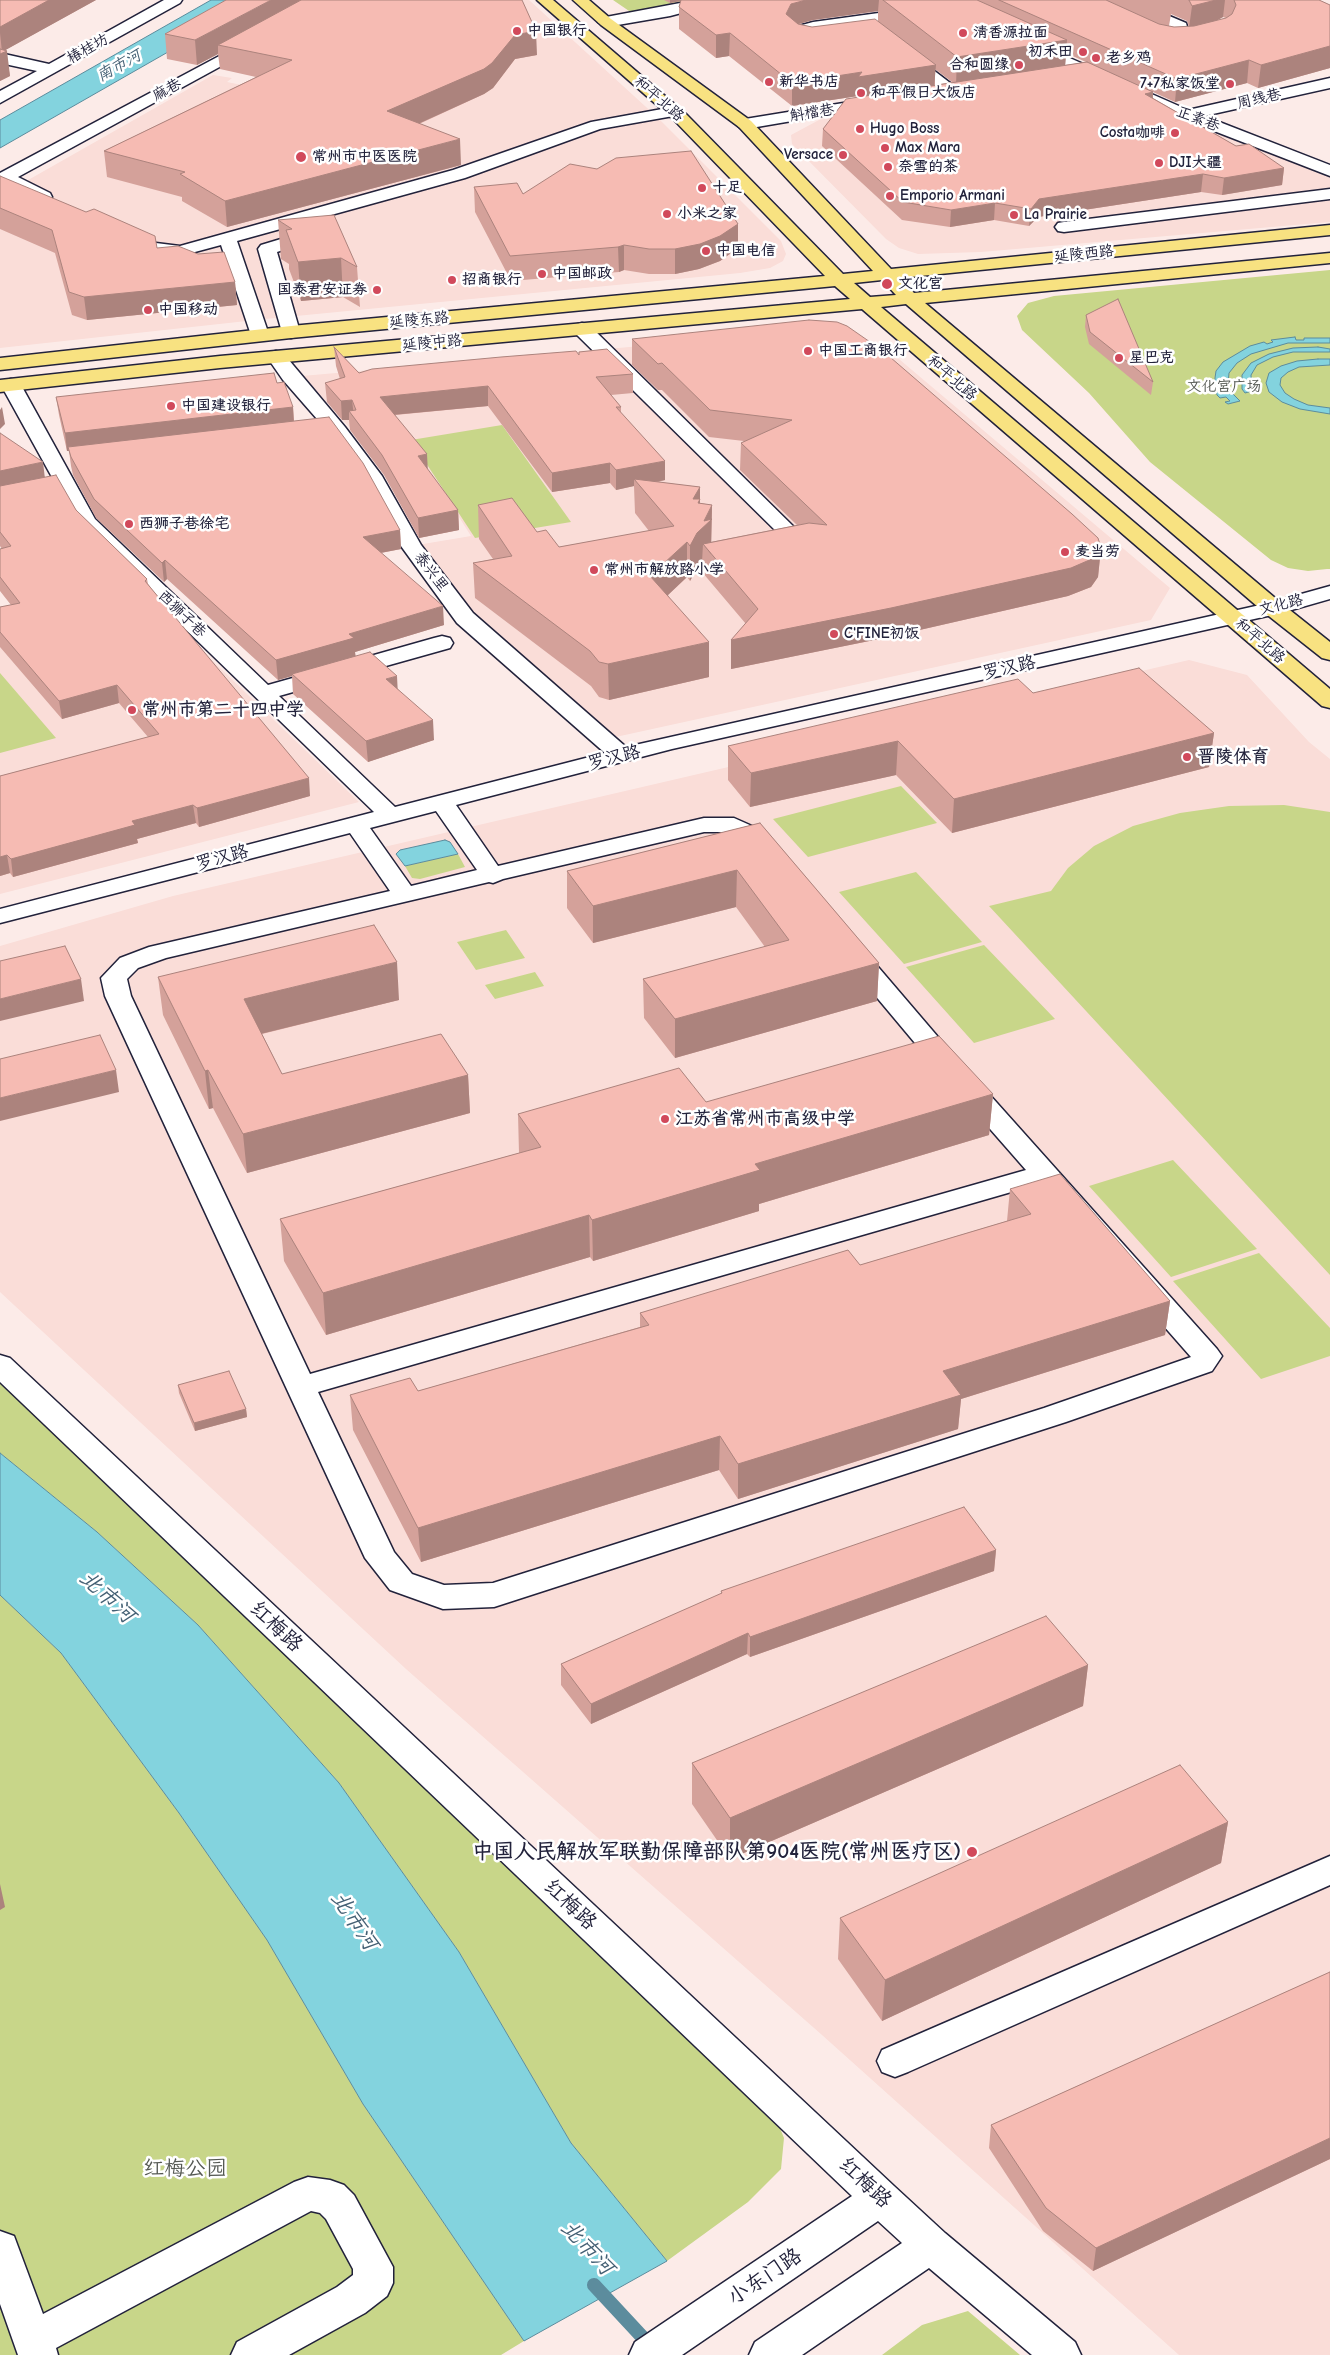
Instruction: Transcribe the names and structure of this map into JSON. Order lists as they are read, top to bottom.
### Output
{
  "streets": {
    "main road": [
      "和平北路",
      "延陵西路",
      "延陵东路",
      "延陵中路"
    ],
    "street": [
      "椿桂坊",
      "麻巷",
      "周线巷",
      "斛檔巷",
      "正素巷",
      "泰兴里",
      "文化路",
      "西狮子巷",
      "罗汉路",
      "红梅路",
      "小东门路"
    ]
  },
  "crossings": [
    ["和平北路", "斛檔巷"],
    ["和平北路", "延陵西路"],
    ["和平北路", "延陵东路"],
    ["和平北路", "延陵中路"],
    ["和平北路", "文化路"],
    ["和平北路", "罗汉路"],
    ["周线巷", "正素巷"],
    ["延陵西路", "延陵东路"],
    ["延陵西路", "延陵中路"],
    ["延陵中路", "泰兴里"],
    ["延陵中路", "西狮子巷"],
    ["泰兴里", "罗汉路"],
    ["文化路", "罗汉路"],
    ["西狮子巷", "罗汉路"],
    ["红梅路", "小东门路"]
  ],
  "water": ["南市河", "北市河"],
  "parks": ["文化宫广场", "红梅公园"],
  "places": [
    "中国银行",
    "清香源拉面",
    "初禾田",
    "老乡鸡",
    "合和圆缘",
    "新华书店",
    "7+7私家饭堂",
    "和平假日大饭店",
    "Hugo Boss",
    "Costa咖啡",
    "Max Mara",
    "Versace",
    "常州市中医医院",
    "DJI大疆",
    "奈雪的茶",
    "十足",
    "Emporio Armani",
    "小米之家",
    "La Prairie",
    "中国电信",
    "中国邮政",
    "招商银行",
    "文化宫",
    "国泰君安证券",
    "中国移动",
    "中国工商银行",
    "星巴克",
    "中国建设银行",
    "西狮子巷徐宅",
    "麦当劳",
    "常州市解放路小学",
    "C'FINE初饭",
    "常州市第二十四中学",
    "晋陵体育",
    "江苏省常州市高级中学",
    "中国人民解放军联勤保障部队第904医院(常州医疗区)"
  ]
}
